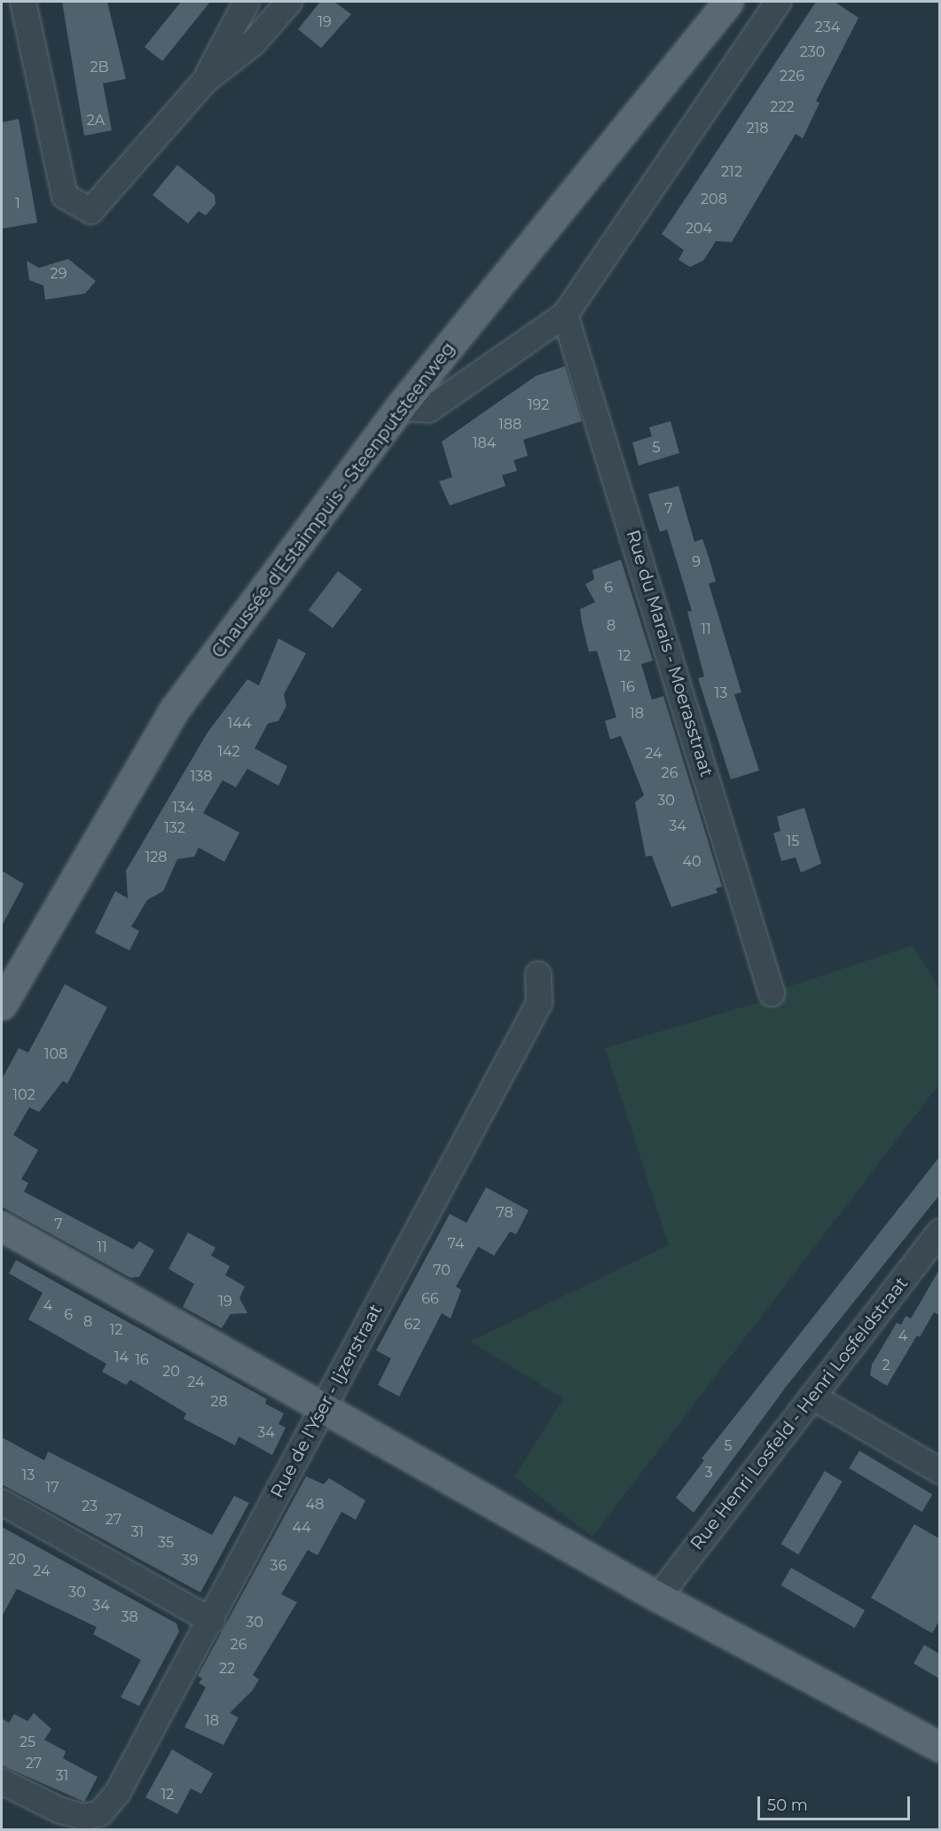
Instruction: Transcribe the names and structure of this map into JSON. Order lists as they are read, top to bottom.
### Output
{
  "streets": {
    "main road": ["Chaussée d'Estaimpuis - Steenputsteenweg"],
    "street": ["Rue du Marais - Moerasstraat", "Rue de l'Yser - Ijzerstraat", "Rue Henri Losfeld - Henri Losfeldstraat"]
  },
  "house_numbers": [
    "19",
    "234",
    "230",
    "2B",
    "226",
    "222",
    "2A",
    "218",
    "212",
    "208",
    "1",
    "204",
    "29",
    "192",
    "188",
    "184",
    "5",
    "7",
    "9",
    "6",
    "8",
    "11",
    "12",
    "16",
    "13",
    "18",
    "144",
    "142",
    "24",
    "26",
    "138",
    "30",
    "134",
    "34",
    "132",
    "15",
    "128",
    "40",
    "108",
    "102",
    "78",
    "7",
    "74",
    "11",
    "70",
    "66",
    "19",
    "4",
    "6",
    "8",
    "62",
    "12",
    "4",
    "14",
    "16",
    "2",
    "20",
    "24",
    "28",
    "34",
    "5",
    "3",
    "13",
    "17",
    "48",
    "23",
    "27",
    "44",
    "31",
    "35",
    "20",
    "39",
    "36",
    "24",
    "30",
    "34",
    "38",
    "30",
    "26",
    "22",
    "18",
    "25",
    "27",
    "31",
    "12"
  ],
  "scale_bar": "50 m"
}
